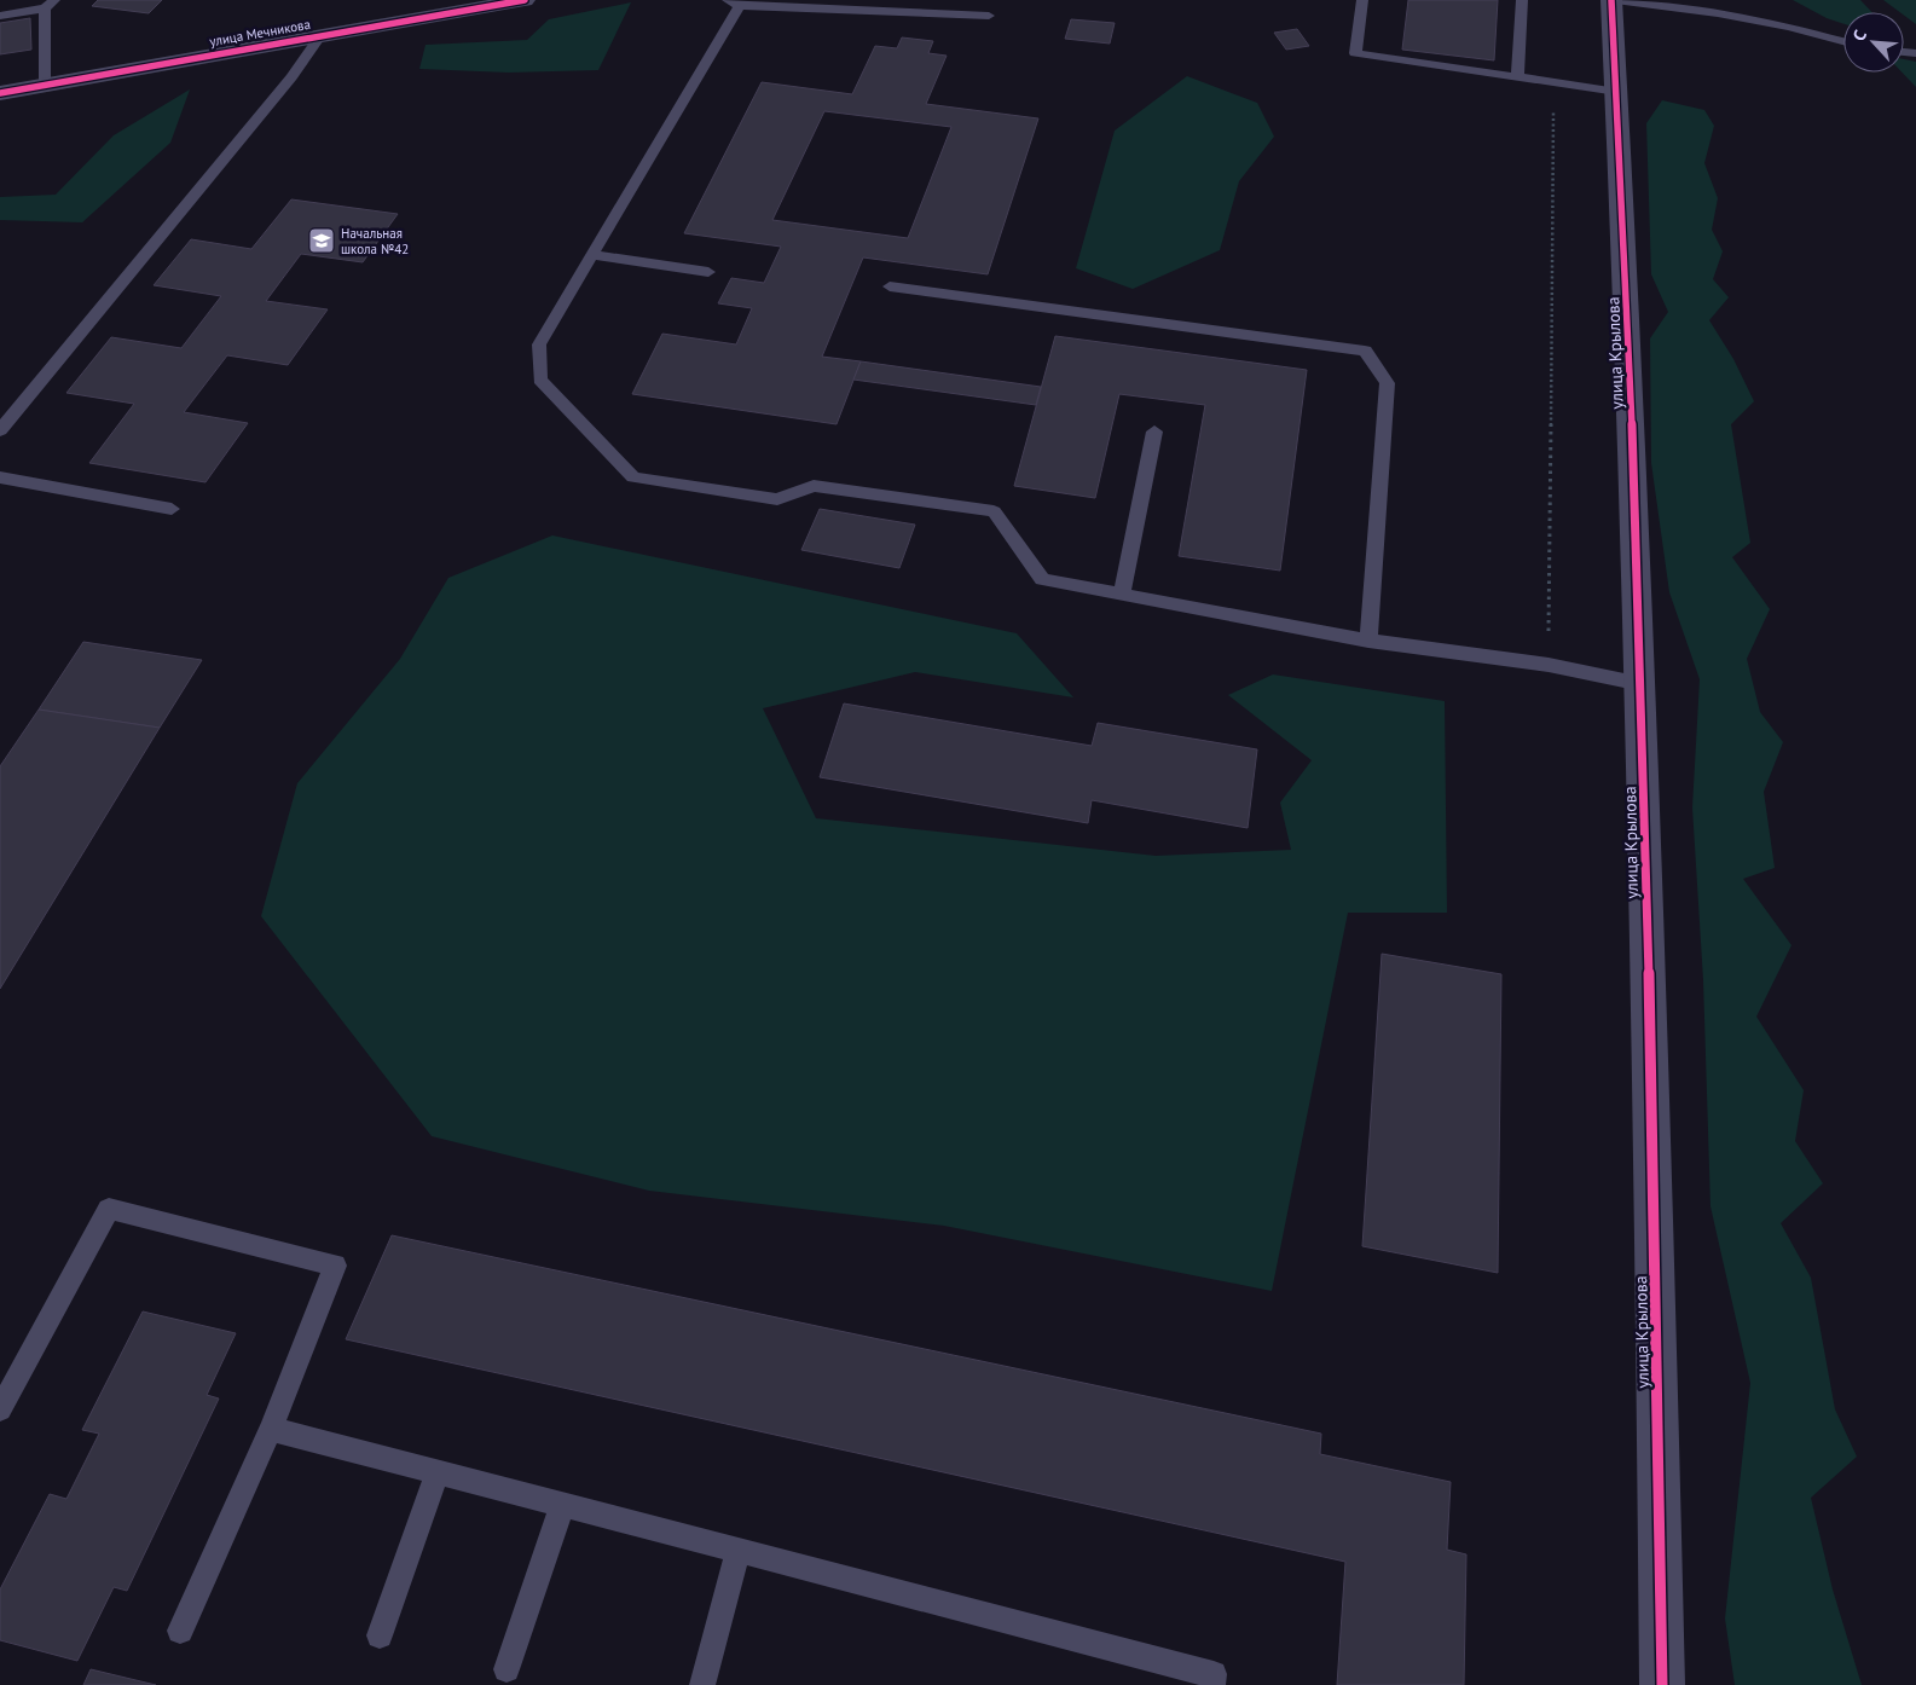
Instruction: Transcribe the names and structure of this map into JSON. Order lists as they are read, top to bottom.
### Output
{
  "streets": {
    "street": ["улица Мечникова", "улица Крылова"]
  },
  "places": {
    "school or university": ["Начальная школа №42"]
  },
  "north": "top left"
}
